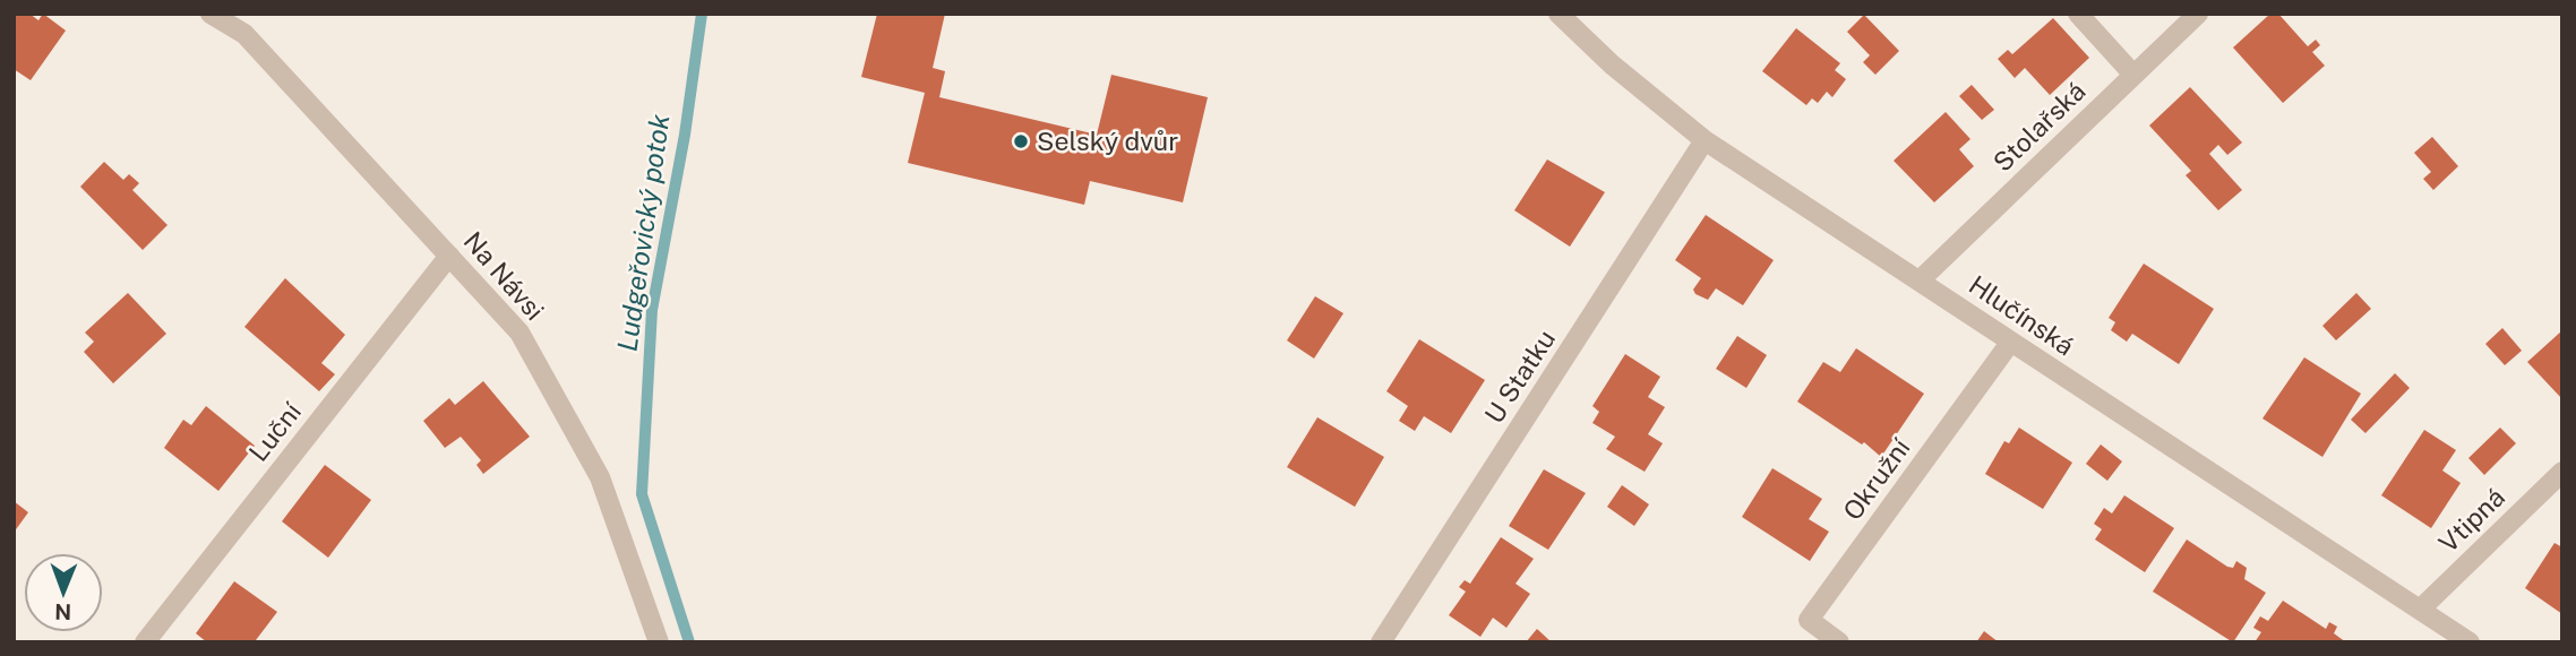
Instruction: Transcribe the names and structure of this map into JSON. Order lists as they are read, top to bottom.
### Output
{
  "streets": {
    "street": [
      "Stolařská",
      "Na Návsi",
      "Hlučínská",
      "U Statku",
      "Luční",
      "Okružní",
      "Vtipná"
    ]
  },
  "crossings": [
    ["Stolařská", "Hlučínská"],
    ["Na Návsi", "Luční"],
    ["Hlučínská", "U Statku"],
    ["Hlučínská", "Okružní"],
    ["Hlučínská", "Vtipná"]
  ],
  "water": ["Ludgeřovický potok"],
  "places": ["Selský dvůr"],
  "north": "bottom"
}
